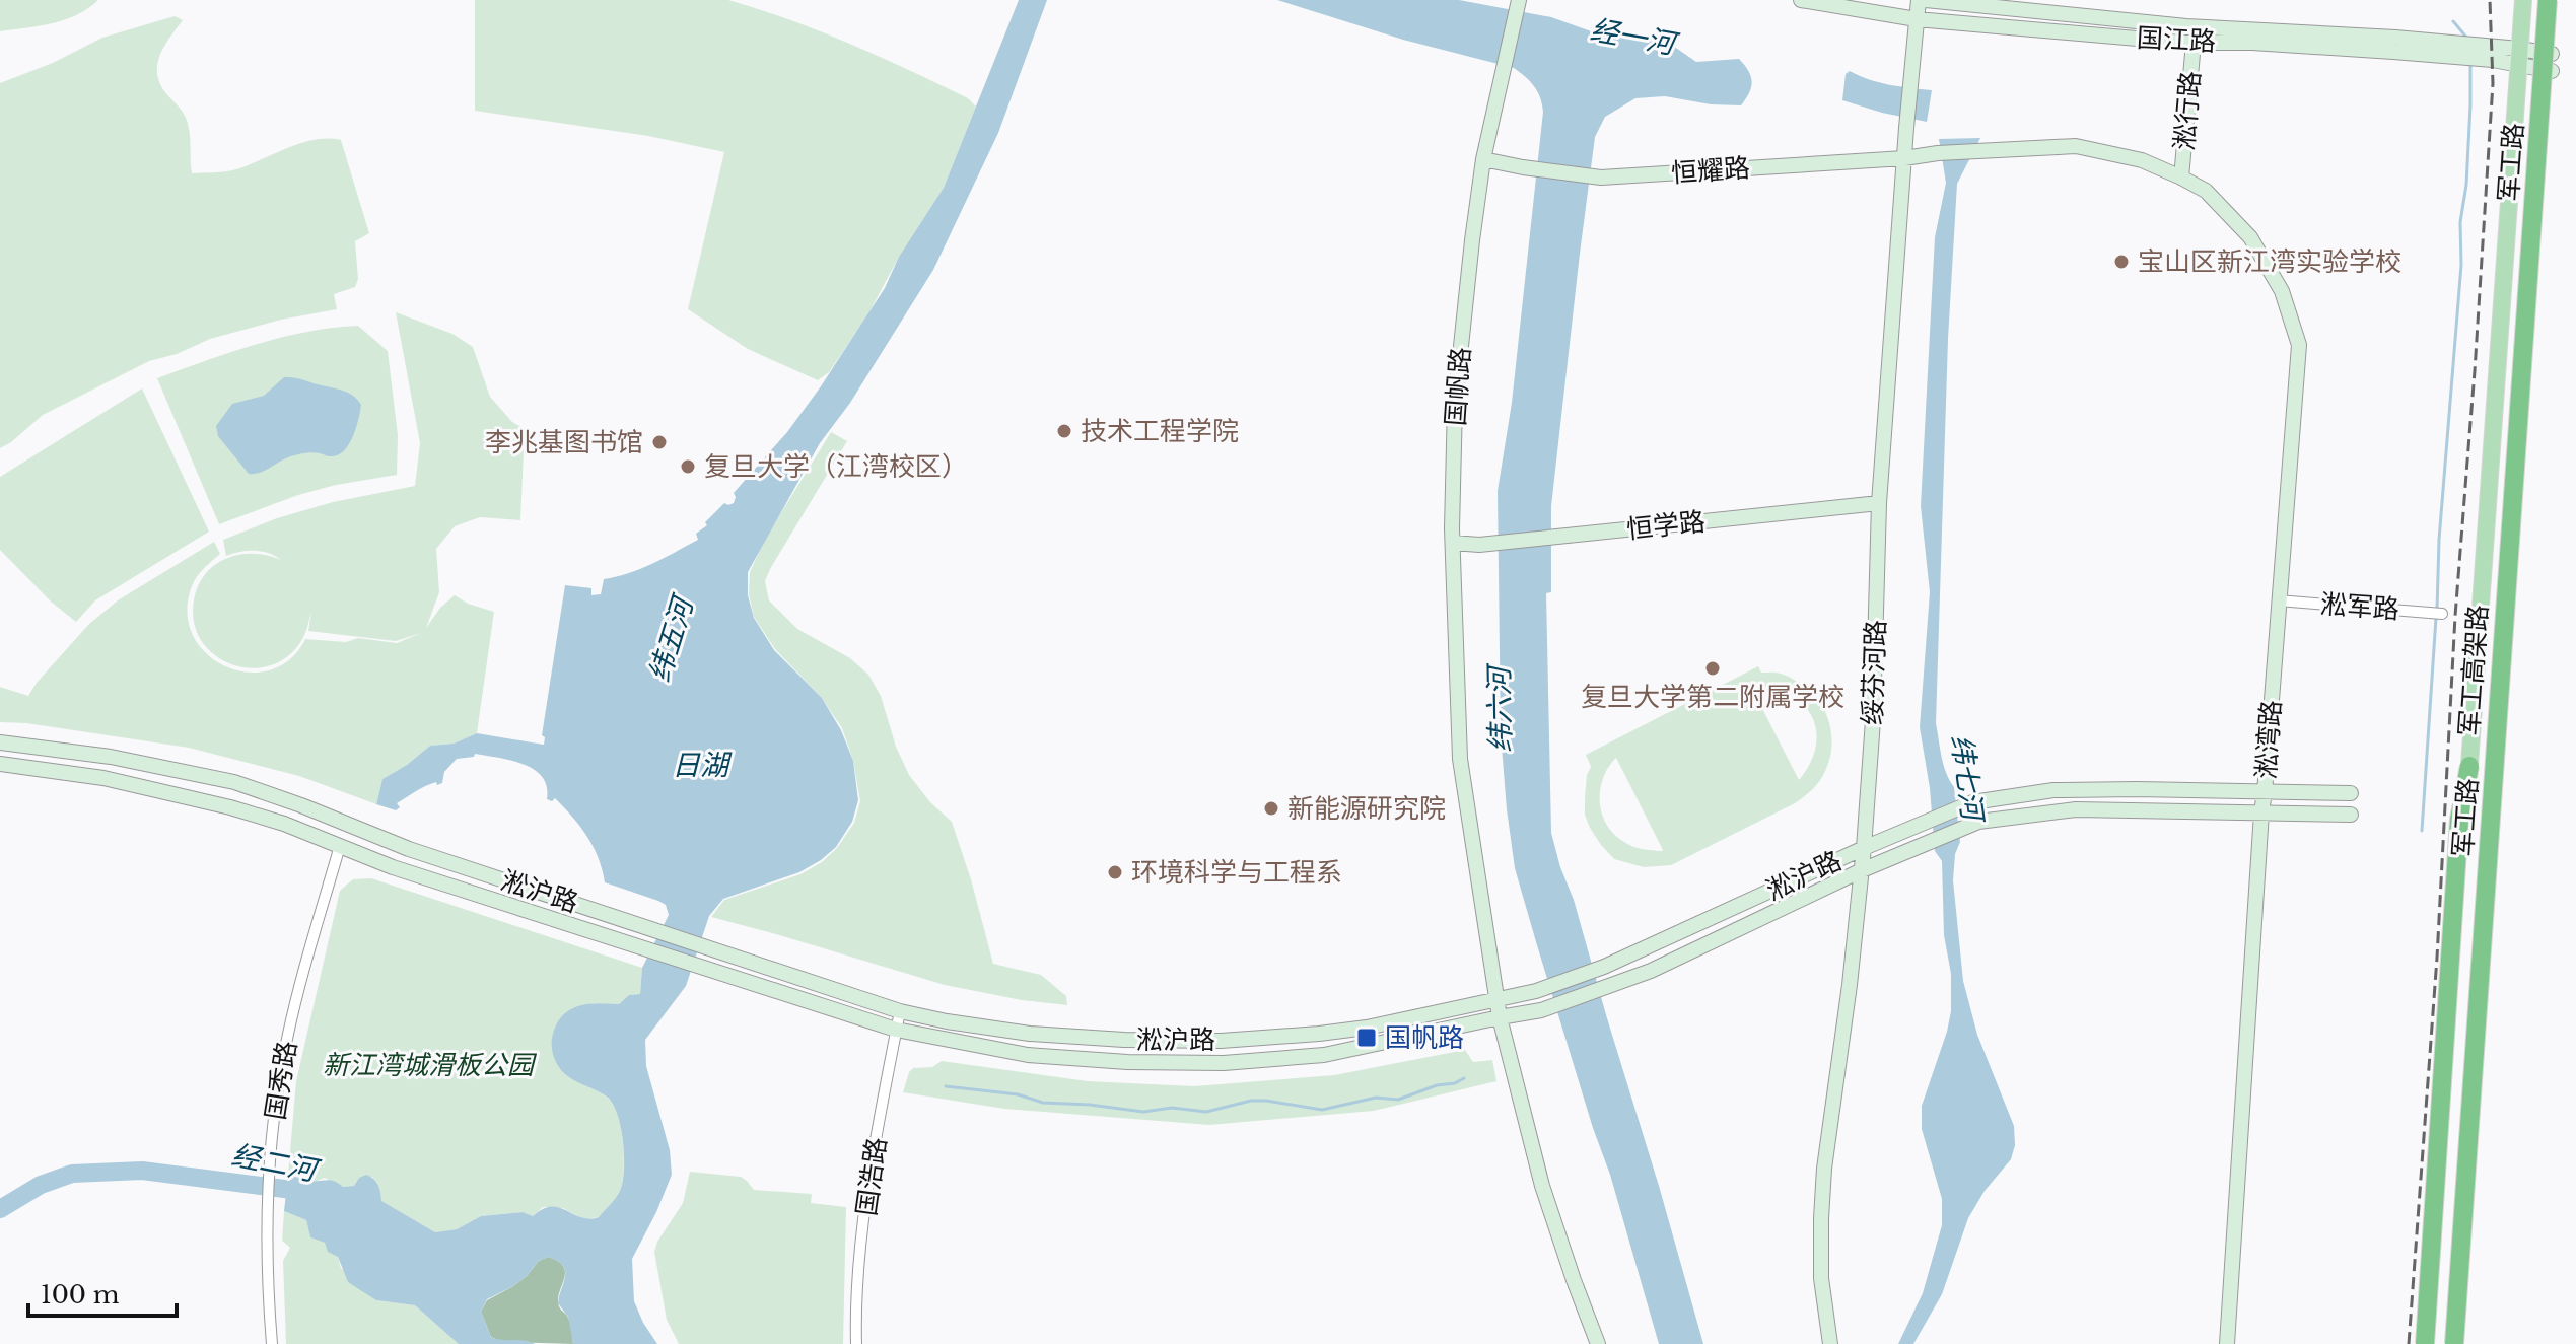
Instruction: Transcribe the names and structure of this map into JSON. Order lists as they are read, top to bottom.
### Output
{
  "streets": {
    "highway": ["军工高架路"],
    "main road": [
      "国江路",
      "淞行路",
      "军工路",
      "恒耀路",
      "国帆路",
      "恒学路",
      "绥芬河路",
      "淞湾路",
      "淞沪路",
      "国秀路"
    ],
    "street": ["淞军路", "国浩路"]
  },
  "crossings": [
    ["国江路", "淞行路"],
    ["国江路", "军工路"],
    ["国江路", "绥芬河路"],
    ["淞行路", "恒耀路"],
    ["淞行路", "淞湾路"],
    ["恒耀路", "国帆路"],
    ["恒耀路", "绥芬河路"],
    ["恒耀路", "淞湾路"],
    ["国帆路", "恒学路"],
    ["国帆路", "淞沪路"],
    ["恒学路", "绥芬河路"],
    ["淞军路", "淞湾路"],
    ["绥芬河路", "淞沪路"],
    ["淞湾路", "淞沪路"],
    ["淞沪路", "国秀路"],
    ["淞沪路", "国浩路"]
  ],
  "water": [
    "经一河",
    "纬五河",
    "纬六河",
    "日湖",
    "纬七河",
    "经二河"
  ],
  "parks": ["新江湾城滑板公园"],
  "places": {
    "other": [
      "宝山区新江湾实验学校",
      "技术工程学院",
      "李兆基图书馆",
      "复旦大学（江湾校区）",
      "复旦大学第二附属学校",
      "新能源研究院",
      "环境科学与工程系"
    ],
    "transit": ["国帆路"]
  },
  "scale_bar": "100 m"
}
